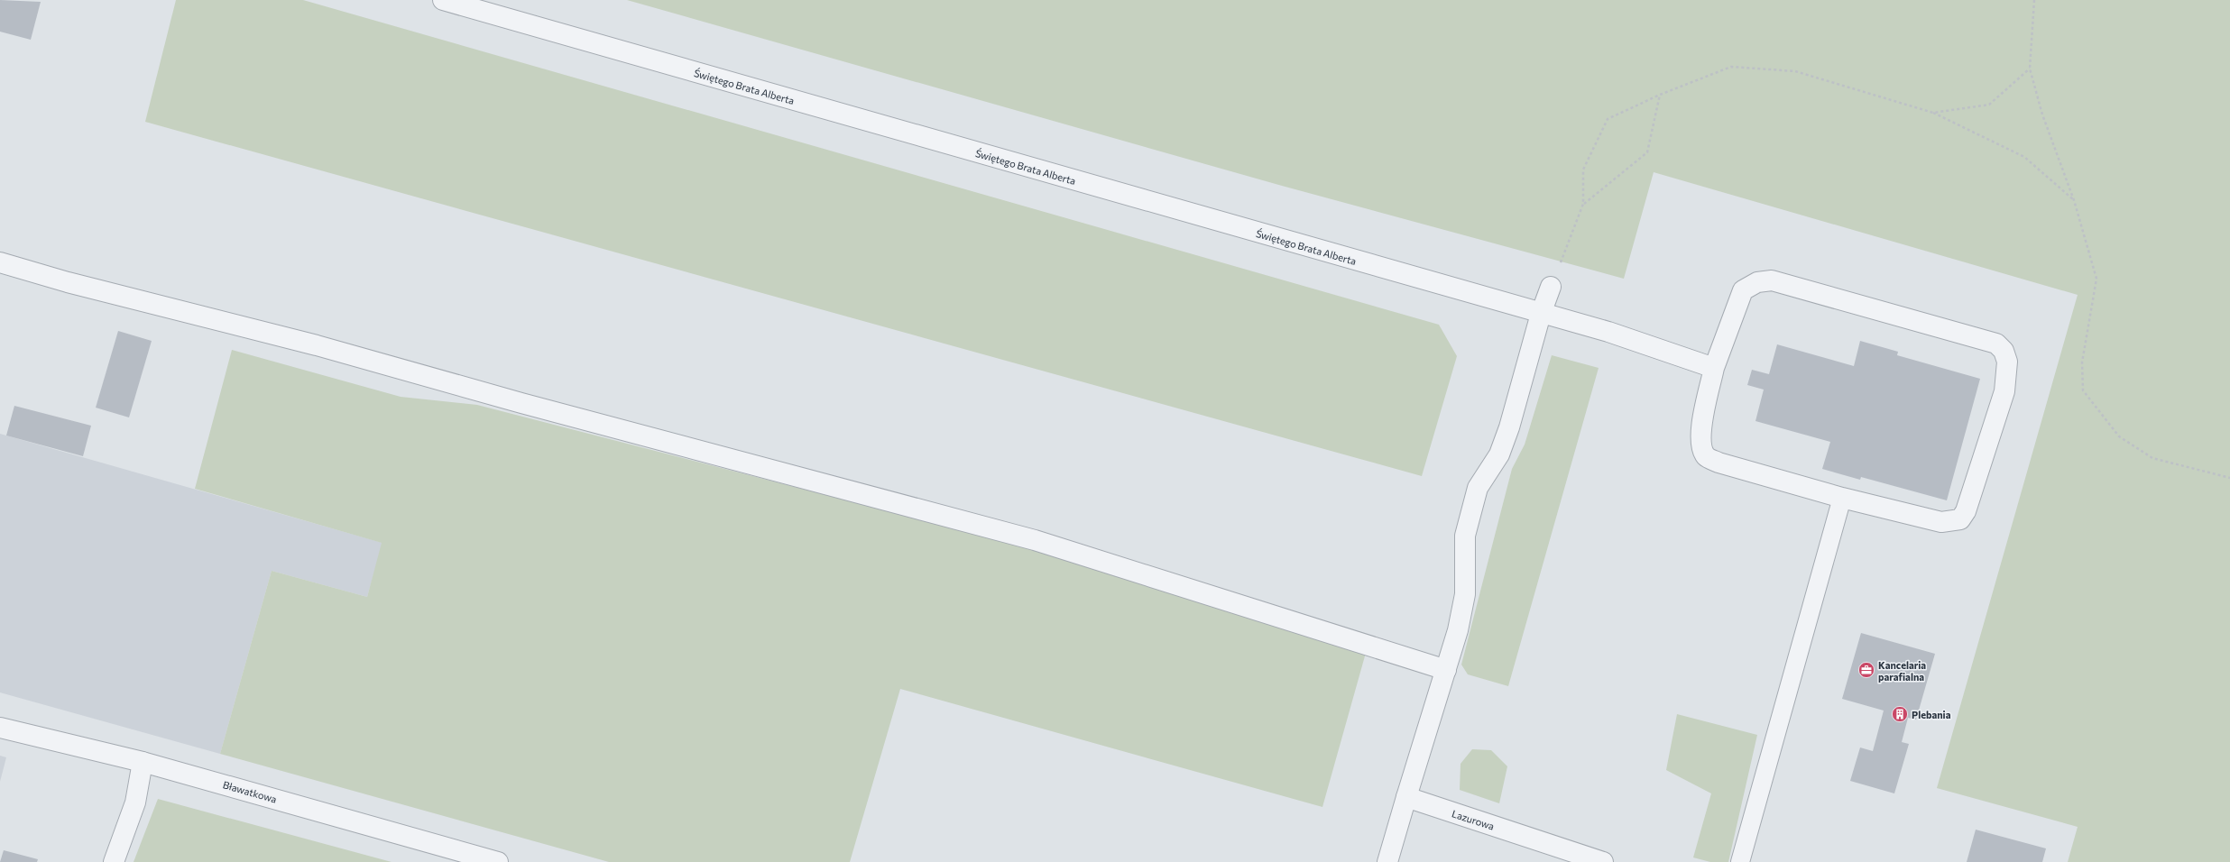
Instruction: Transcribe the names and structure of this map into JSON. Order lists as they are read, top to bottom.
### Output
{
  "streets": {
    "street": ["Świętego Brata Alberta", "Bławatkowa", "Lazurowa"]
  },
  "places": {
    "office": ["Kancelaria parafialna"],
    "building": ["Plebania"]
  }
}
